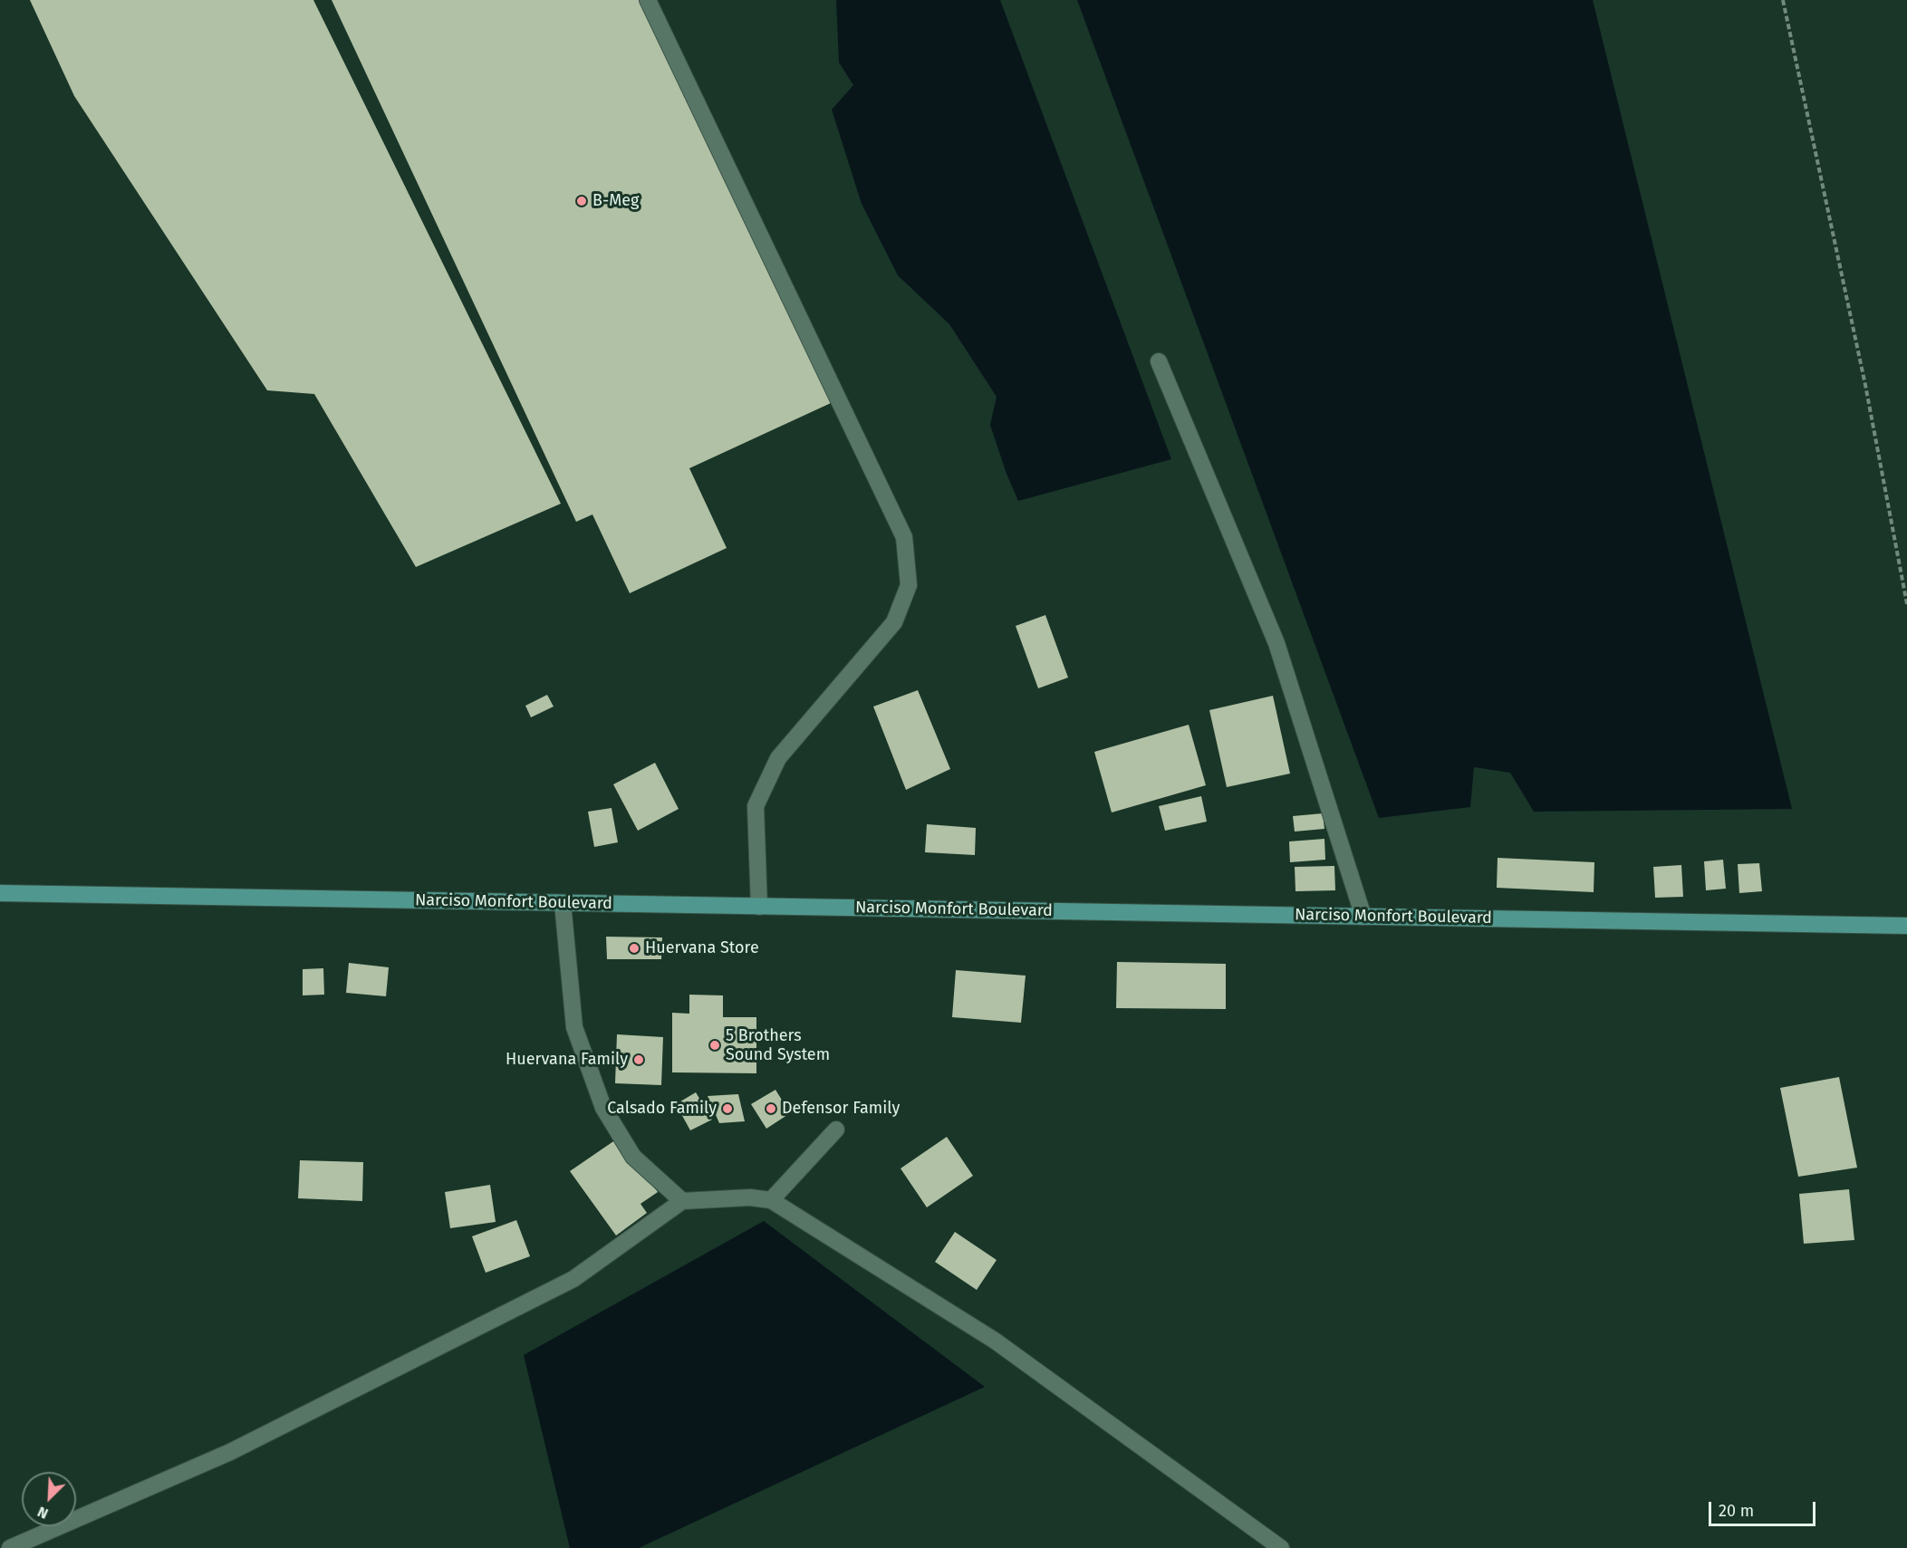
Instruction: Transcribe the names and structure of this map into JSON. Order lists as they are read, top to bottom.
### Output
{
  "streets": {
    "main road": ["Narciso Monfort Boulevard"]
  },
  "places": [
    "B-Meg",
    "Huervana Store",
    "5 Brothers Sound System",
    "Huervana Family",
    "Calsado Family",
    "Defensor Family"
  ],
  "scale_bar": "20 m",
  "north": "bottom left"
}
